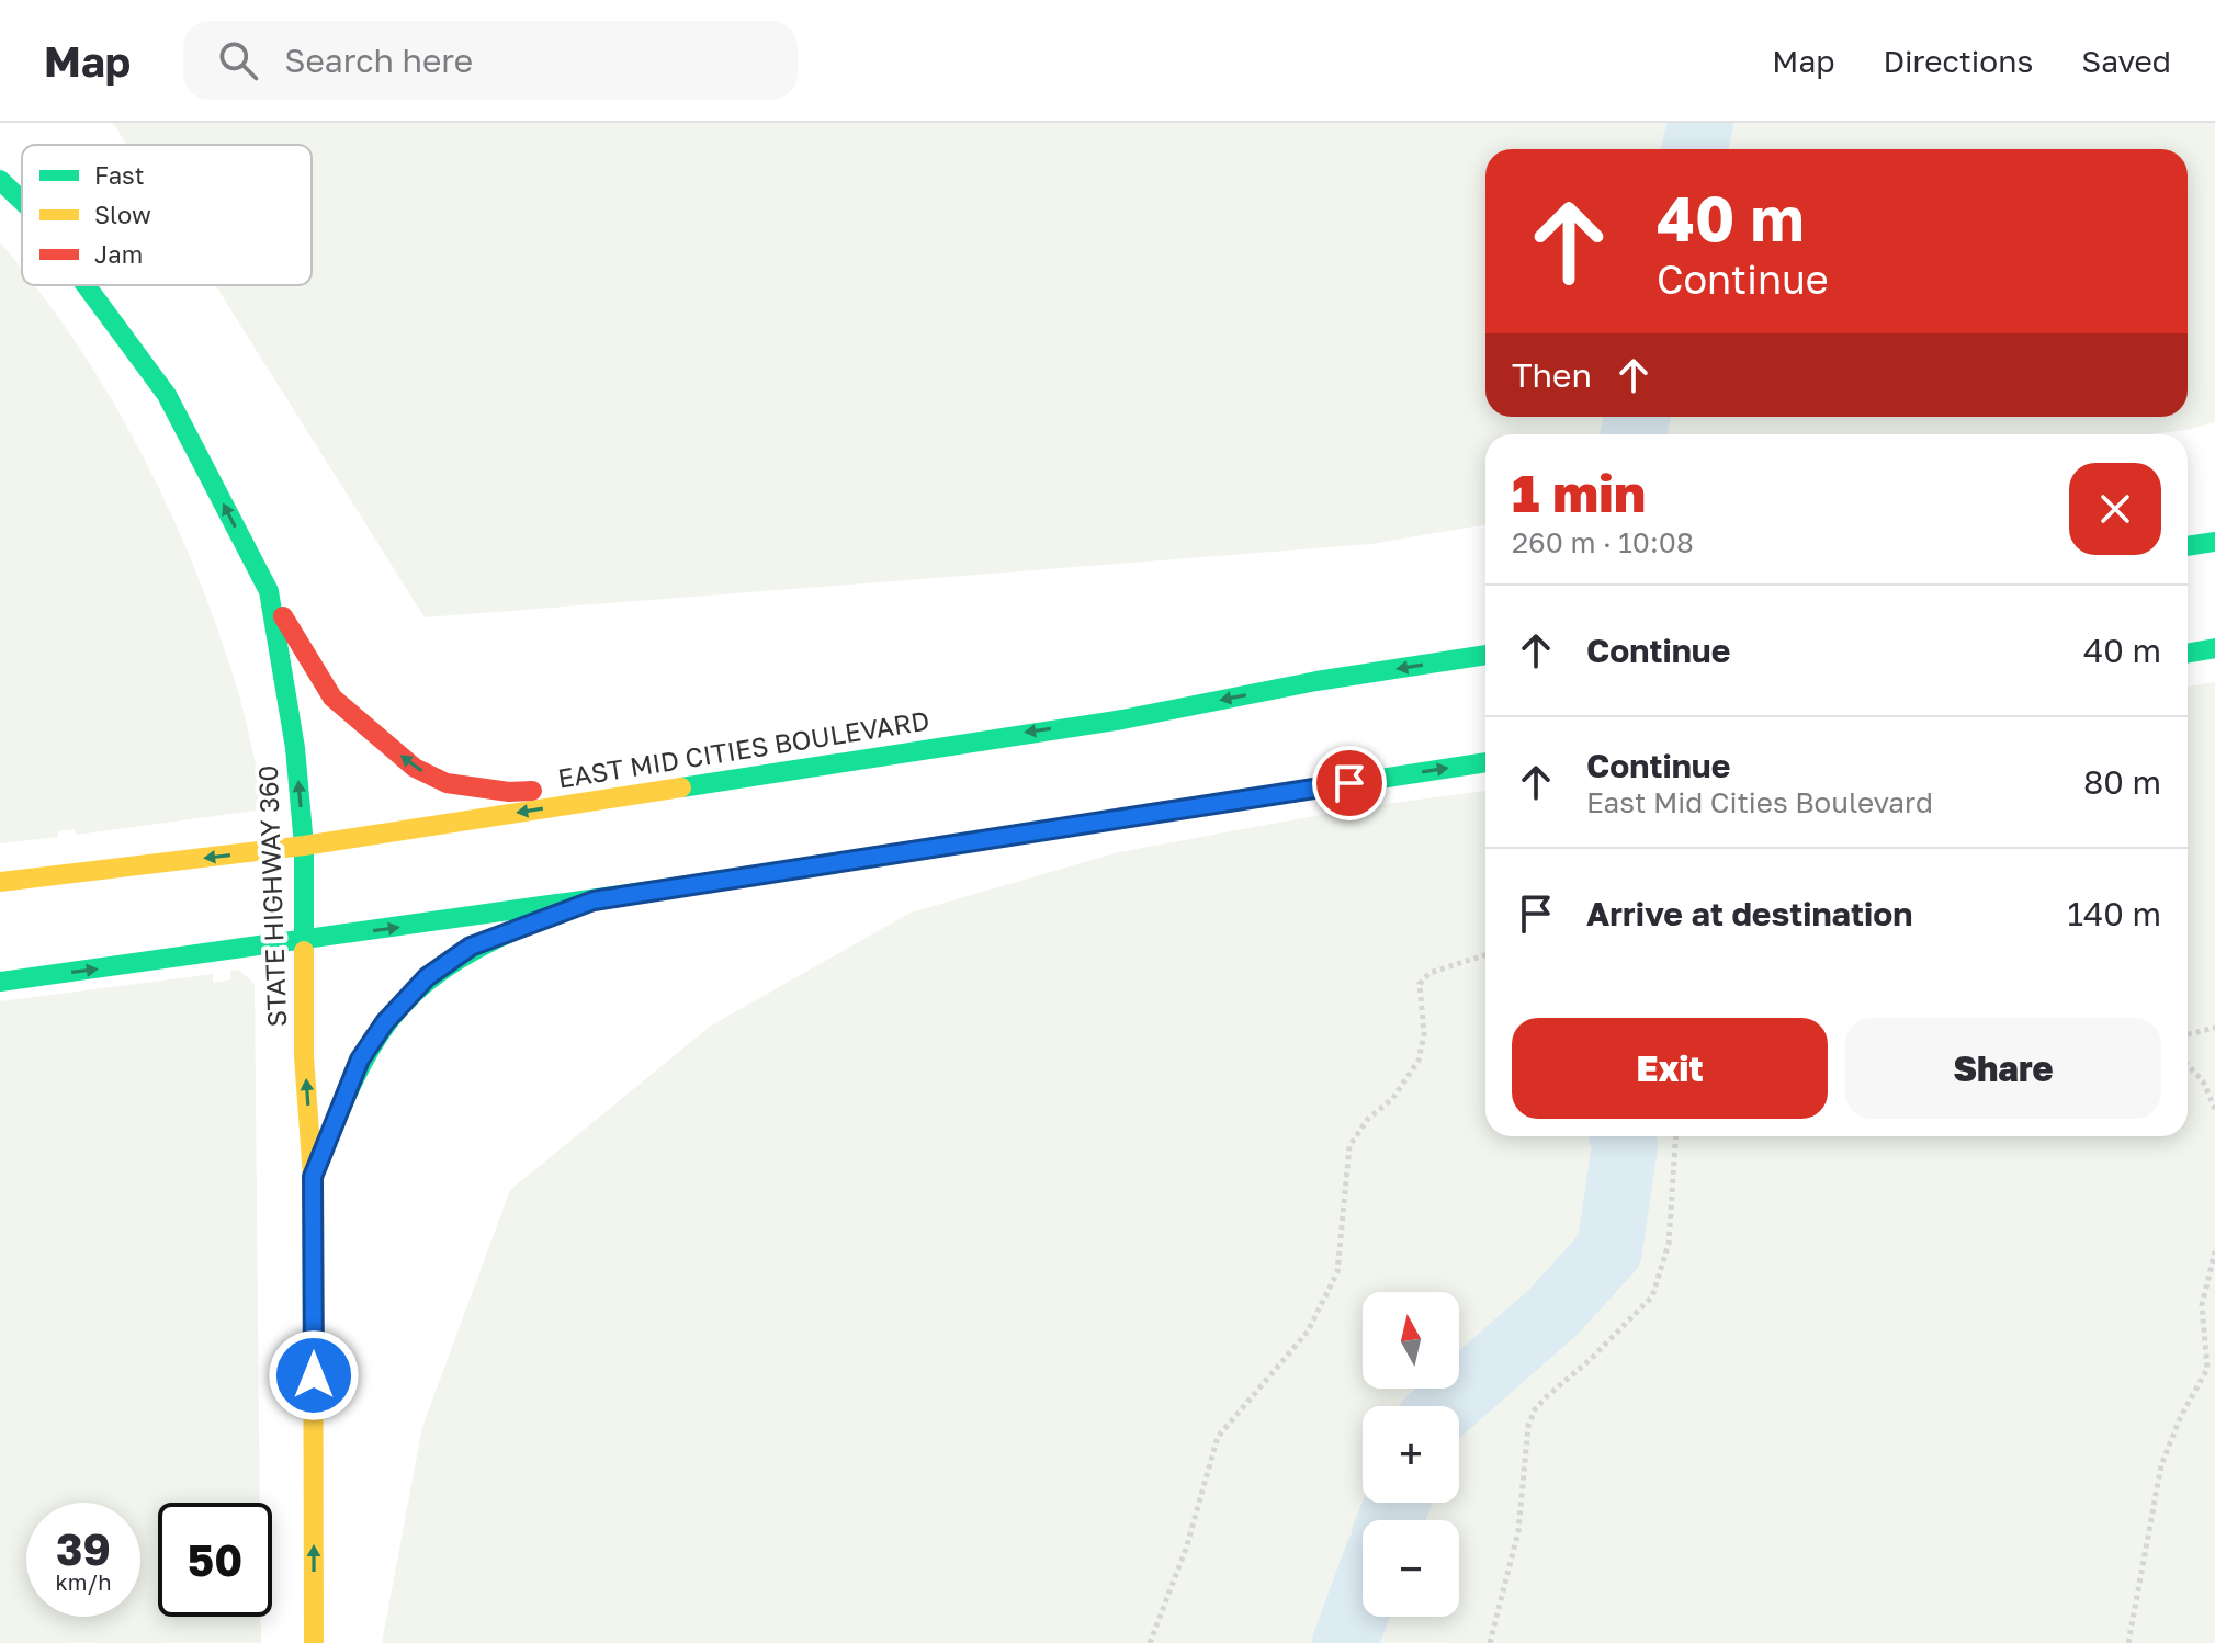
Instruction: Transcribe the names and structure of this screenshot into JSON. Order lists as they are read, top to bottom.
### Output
{
  "streets": {
    "main road": ["EAST MID CITIES BOULEVARD", "STATE HIGHWAY 360"]
  },
  "crossings": [
    ["EAST MID CITIES BOULEVARD", "STATE HIGHWAY 360"]
  ],
  "one_way": ["STATE HIGHWAY 360"],
  "legend": ["Fast", "Slow", "Jam"],
  "north": "top",
  "page": {
    "header": "Map",
    "search": "Search here",
    "nav": ["Map", "Directions", "Saved"],
    "turn": ["40 m", "Continue"],
    "then": "Then",
    "heading": ["1 min", "260 m · 10:08"],
    "list": [
      {
        "name": "Continue",
        "value": "40 m"
      },
      {
        "name": "Continue",
        "note": "East Mid Cities Boulevard",
        "value": "80 m"
      },
      {
        "name": "Arrive at destination",
        "value": "140 m"
      }
    ],
    "buttons": ["Exit", "Share"],
    "map_buttons": ["+", "−"],
    "speed": "39 km/h",
    "limit": "50"
  }
}
